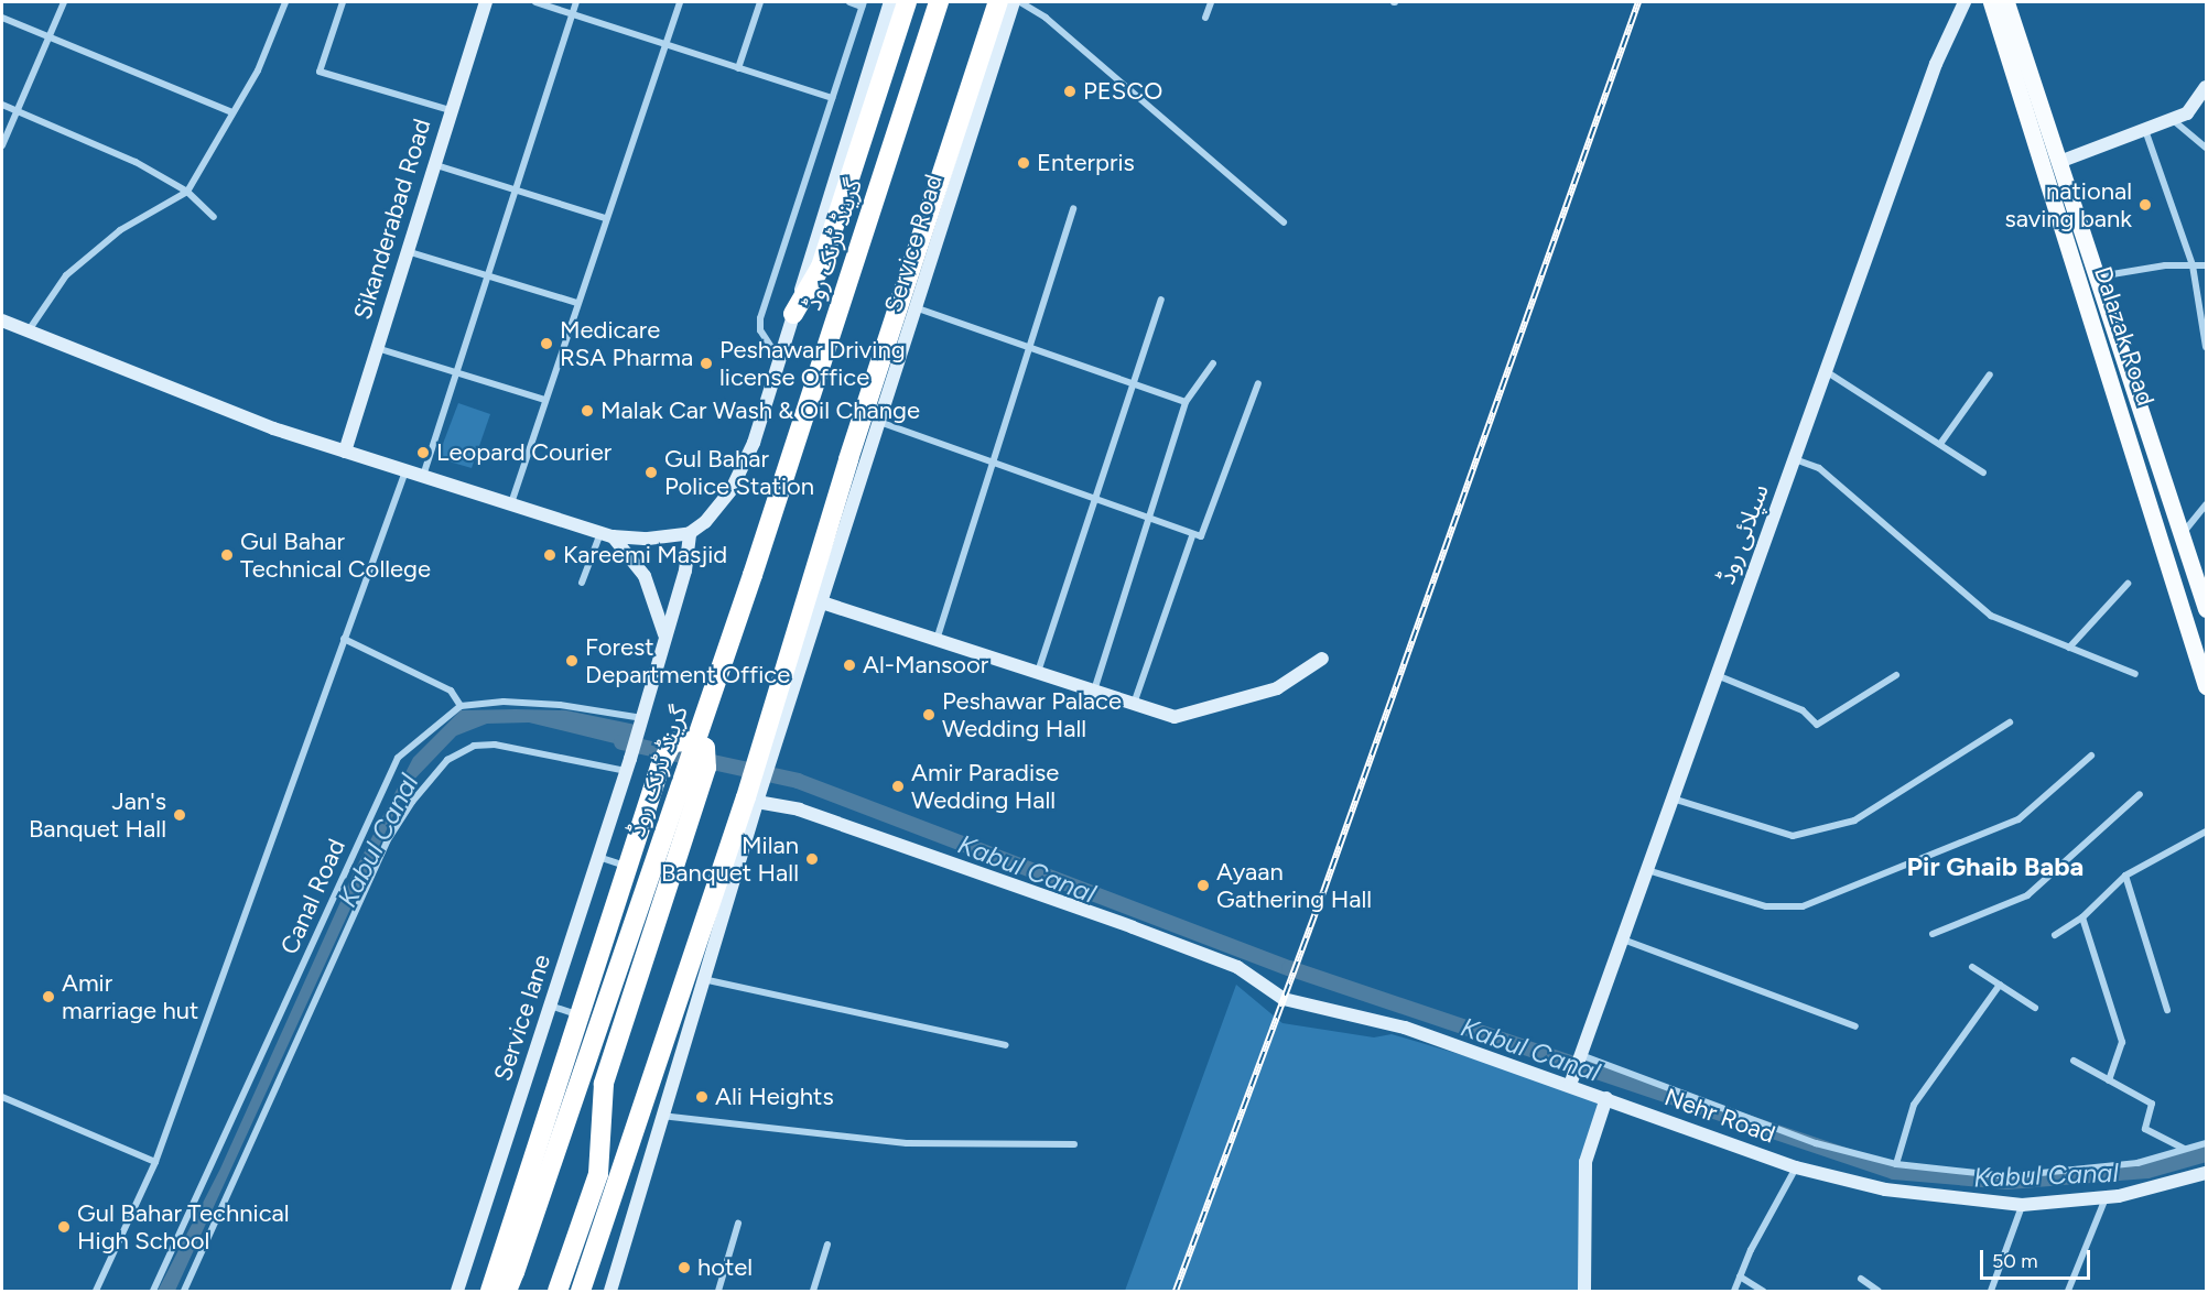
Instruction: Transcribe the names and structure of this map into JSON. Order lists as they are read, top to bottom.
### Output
{
  "streets": {
    "highway": ["گرینڈ ٹرنک روڈ"],
    "main road": ["Dalazak Road"],
    "street": [
      "Sikanderabad Road",
      "Service Road",
      "سپلائی روڈ",
      "Canal Road",
      "Service lane",
      "Nehr Road"
    ]
  },
  "crossings": [
    ["سپلائی روڈ", "Nehr Road"]
  ],
  "districts": ["Pir Ghaib Baba"],
  "water": ["Kabul Canal"],
  "places": [
    "PESCO",
    "Enterpris",
    "national saving bank",
    "Medicare RSA Pharma",
    "Peshawar Driving license Office",
    "Malak Car Wash & Oil Change",
    "Leopard Courier",
    "Gul Bahar Police Station",
    "Gul Bahar Technical College",
    "Kareemi Masjid",
    "Forest Department Office",
    "Al-Mansoor",
    "Peshawar Palace Wedding Hall",
    "Amir Paradise Wedding Hall",
    "Jan's Banquet Hall",
    "Milan Banquet Hall",
    "Ayaan Gathering Hall",
    "Amir marriage hut",
    "Ali Heights",
    "Gul Bahar Technical High School",
    "hotel"
  ],
  "scale_bar": "50 m"
}
